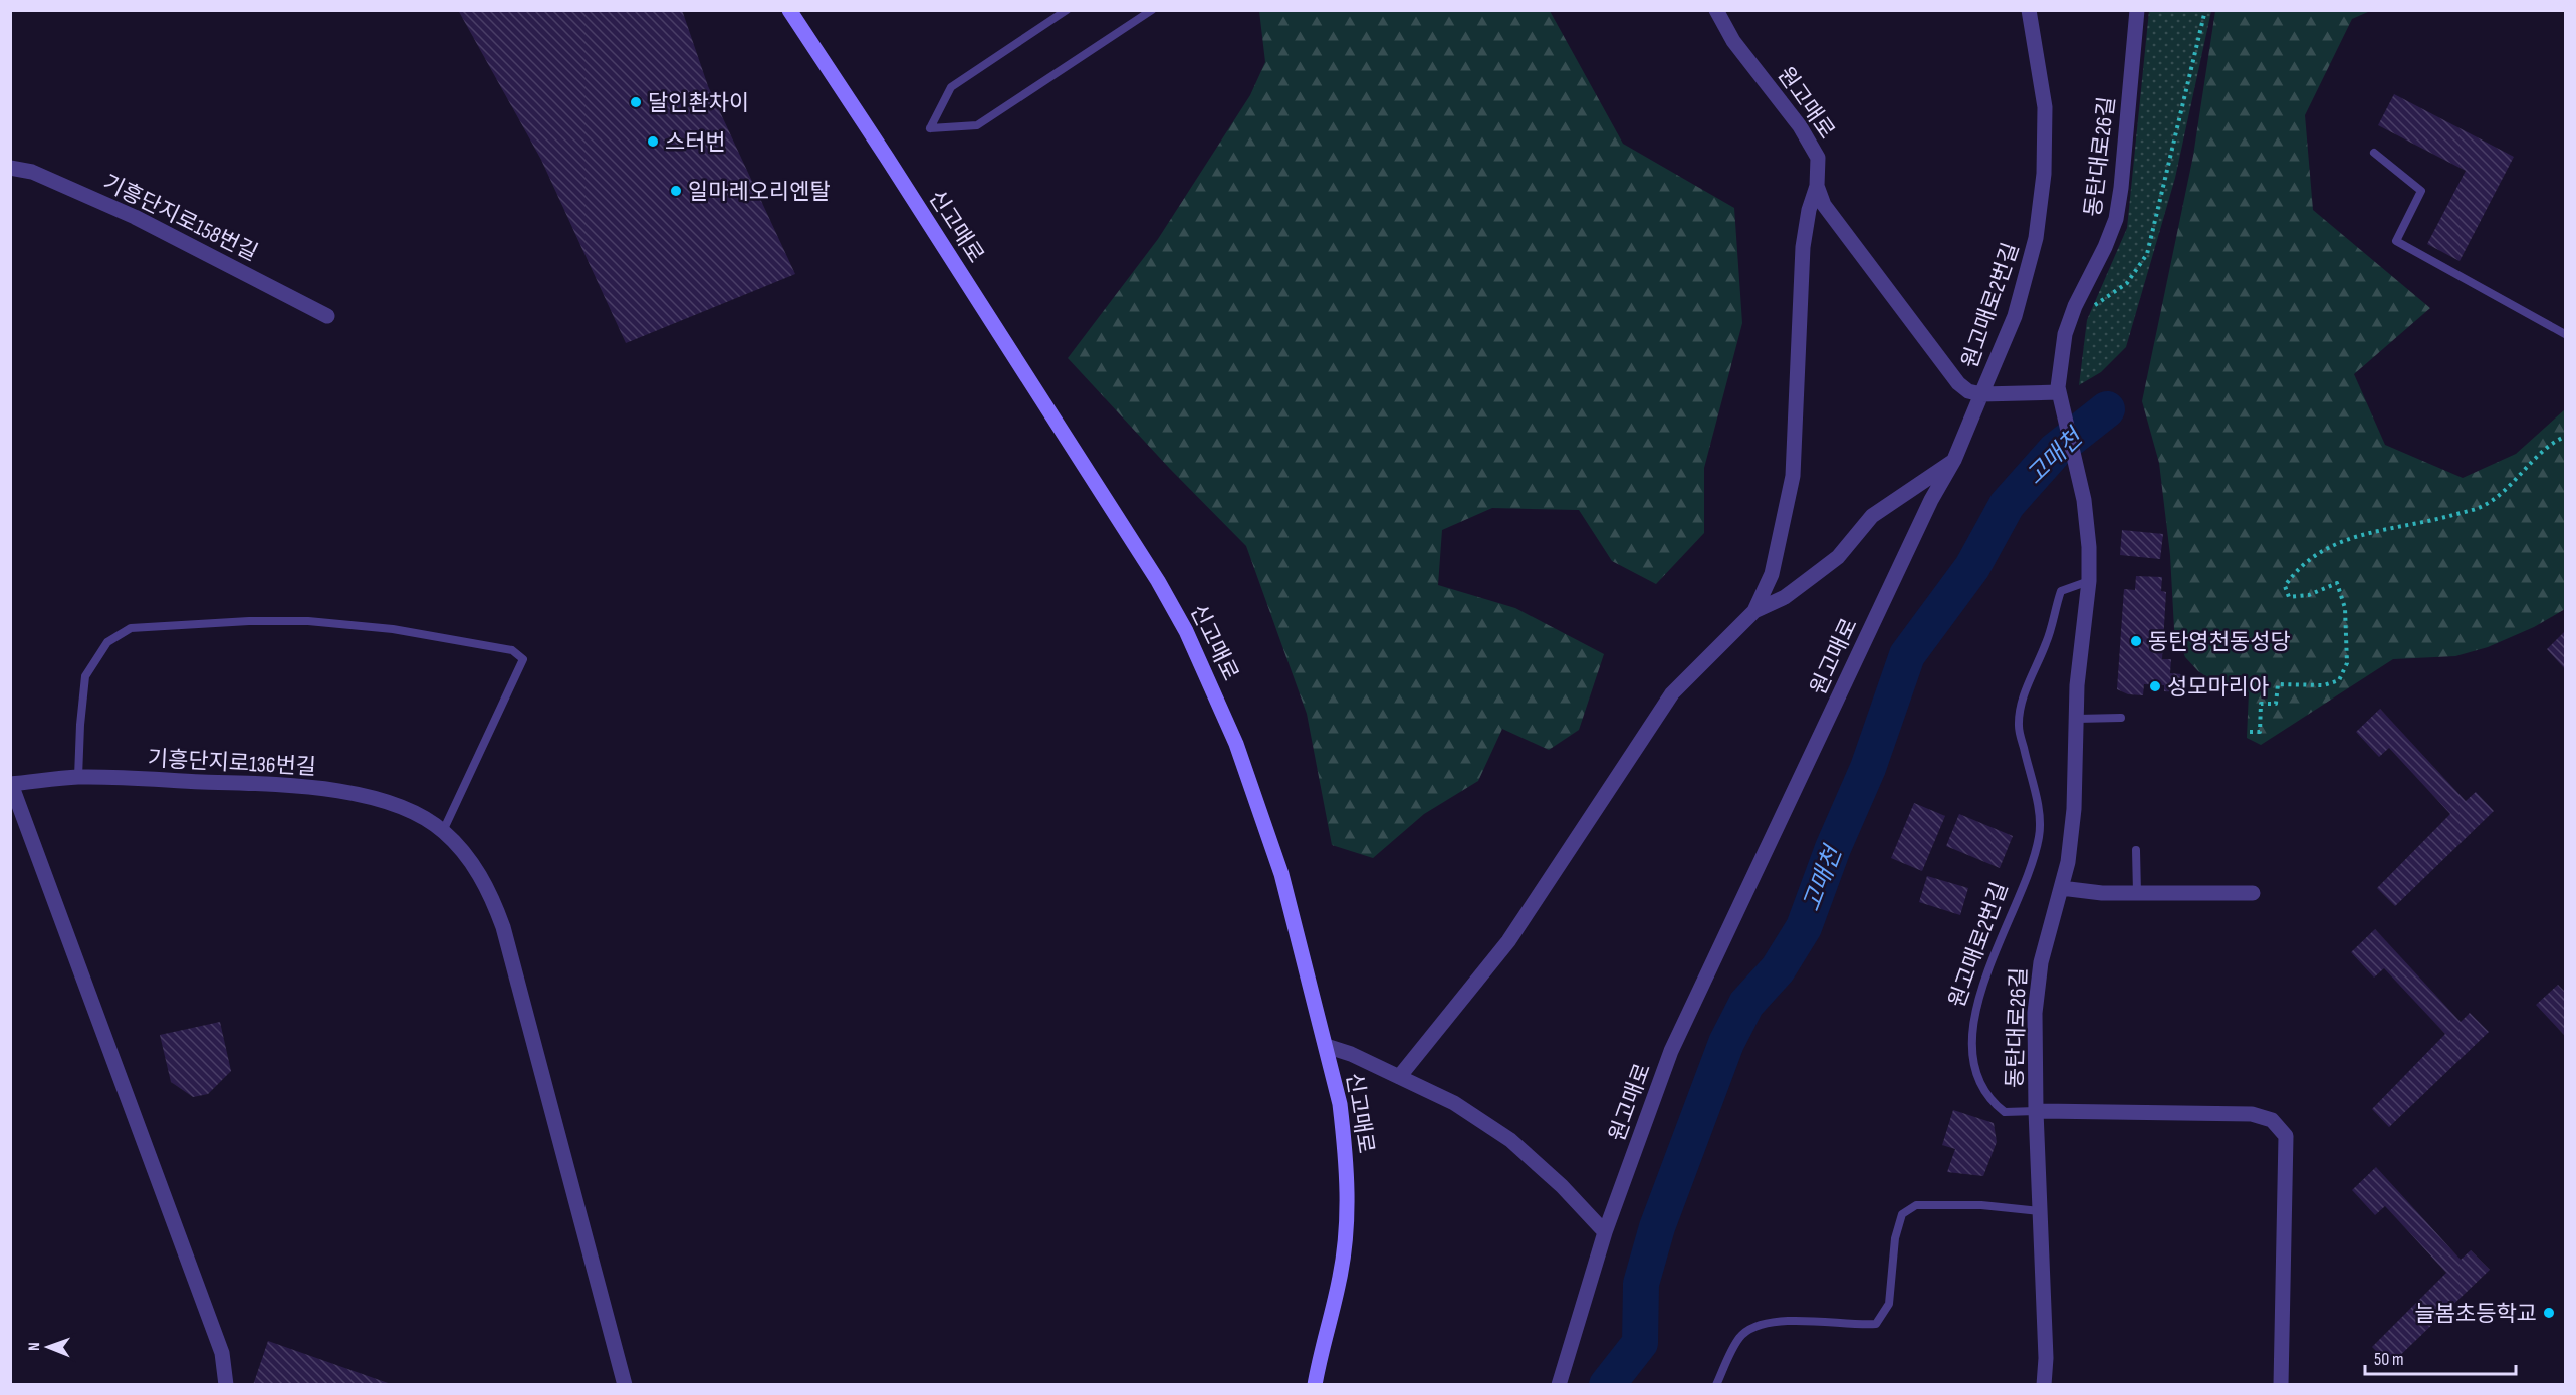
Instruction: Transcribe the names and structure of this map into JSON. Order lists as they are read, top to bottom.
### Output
{
  "streets": {
    "street": [
      "원고매로",
      "동탄대로26길",
      "기흥단지로158번길",
      "신고매로",
      "원고매로2번길",
      "기흥단지로136번길"
    ]
  },
  "crossings": [
    ["원고매로", "원고매로2번길"],
    ["동탄대로26길", "원고매로2번길"]
  ],
  "water": ["고매천"],
  "places": [
    "달인촨차이",
    "스터번",
    "일마레오리엔탈",
    "동탄영천동성당",
    "성모마리아",
    "늘봄초등학교"
  ],
  "scale_bar": "50 m",
  "north": "left"
}
